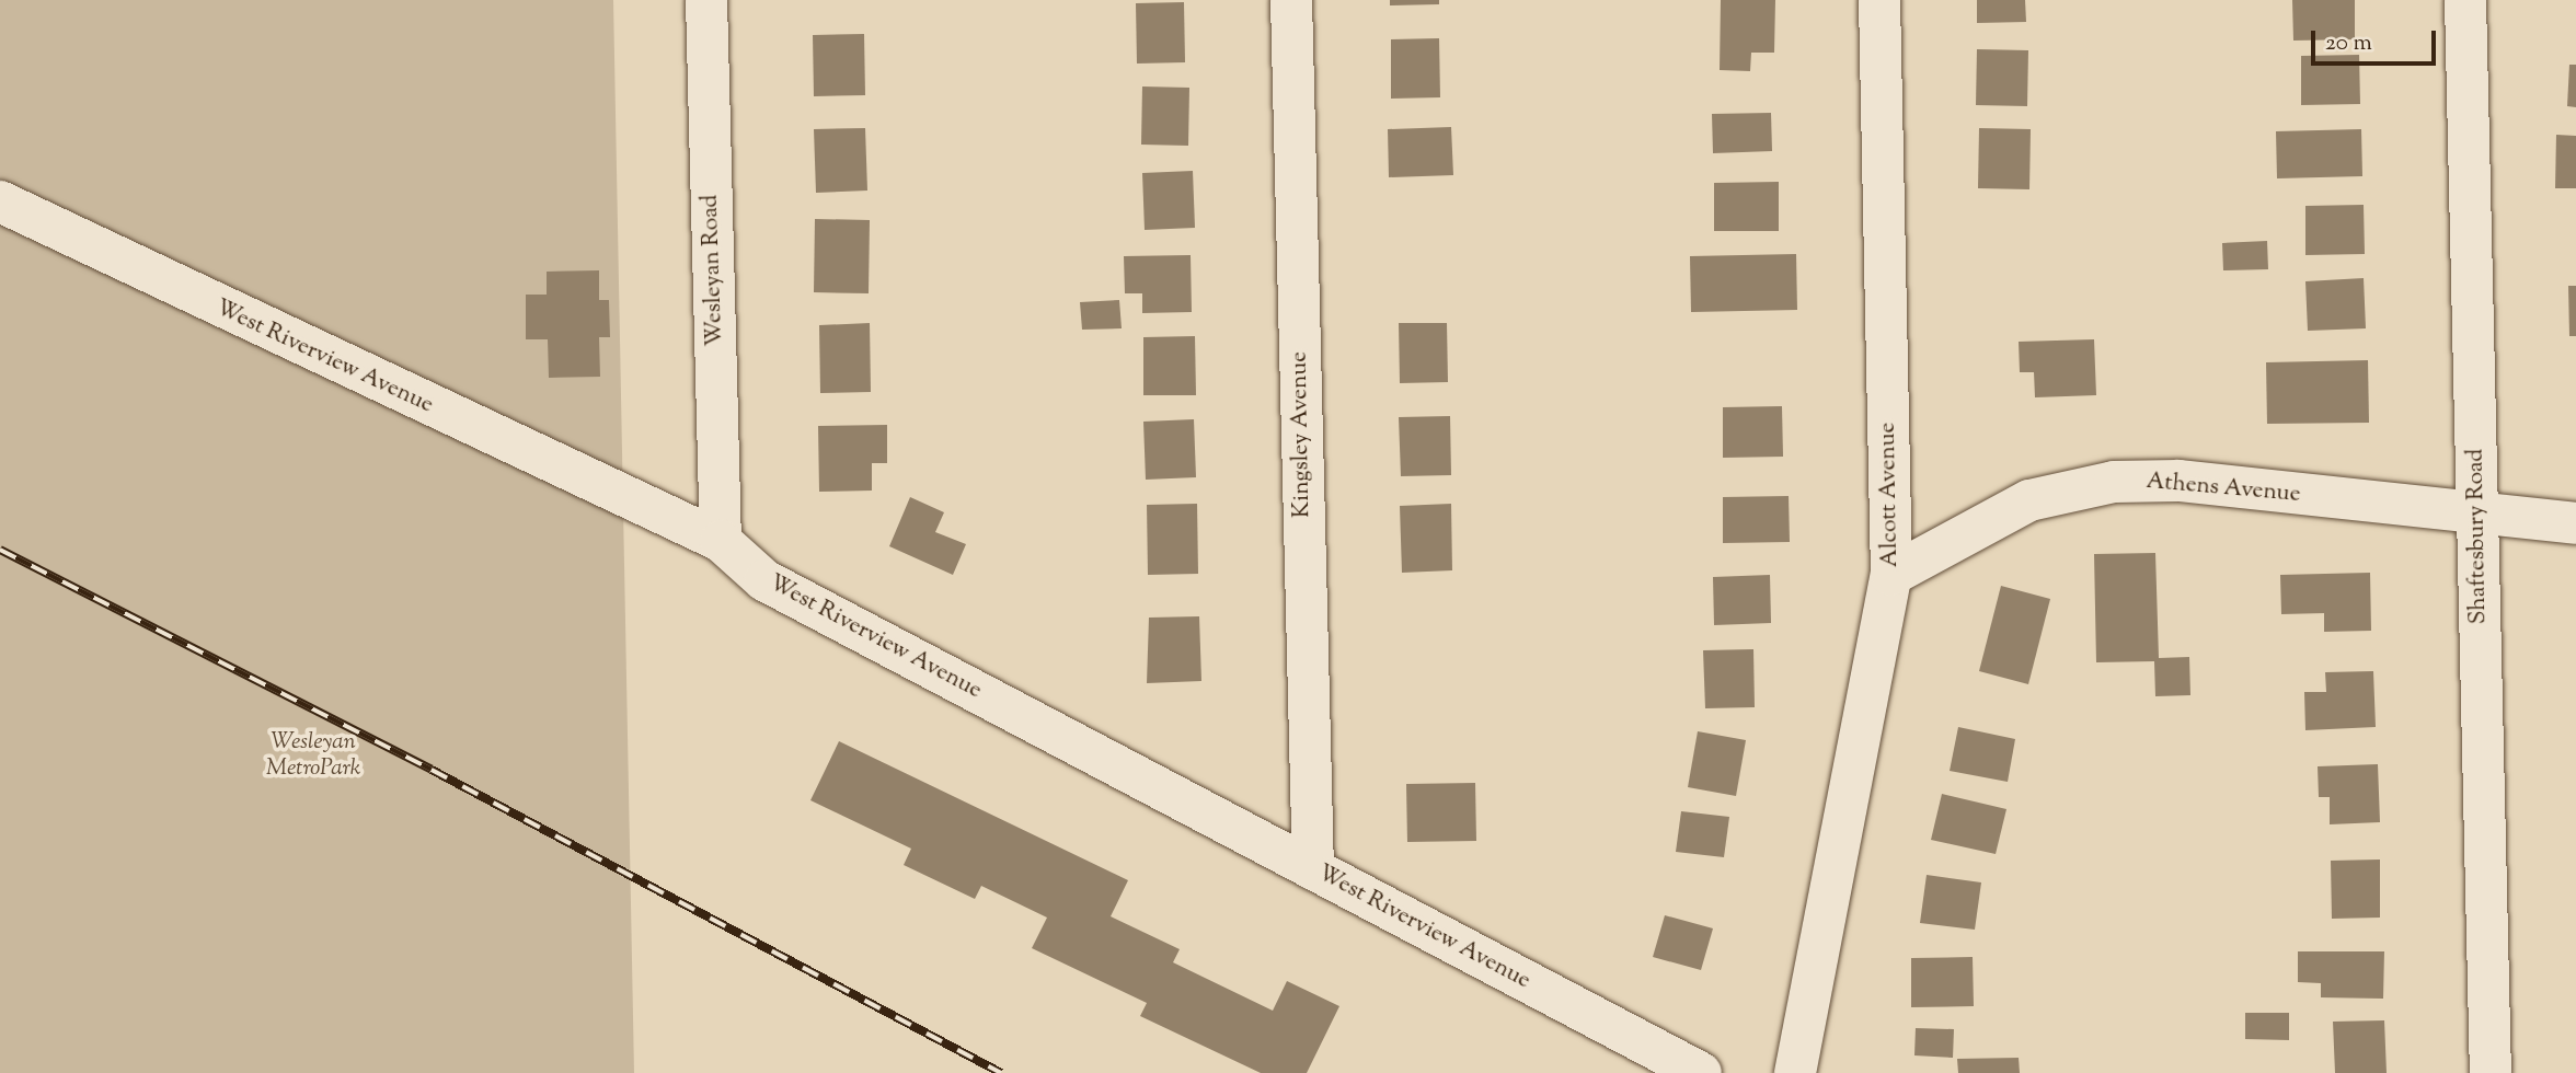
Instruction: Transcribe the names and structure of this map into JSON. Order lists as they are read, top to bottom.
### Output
{
  "streets": {
    "street": [
      "Wesleyan Road",
      "West Riverview Avenue",
      "Kingsley Avenue",
      "Athens Avenue",
      "Alcott Avenue",
      "Shaftesbury Road"
    ]
  },
  "crossings": [
    ["Wesleyan Road", "West Riverview Avenue"],
    ["West Riverview Avenue", "Kingsley Avenue"],
    ["Athens Avenue", "Alcott Avenue"],
    ["Athens Avenue", "Shaftesbury Road"]
  ],
  "parks": ["Wesleyan MetroPark"],
  "scale_bar": "20 m"
}
